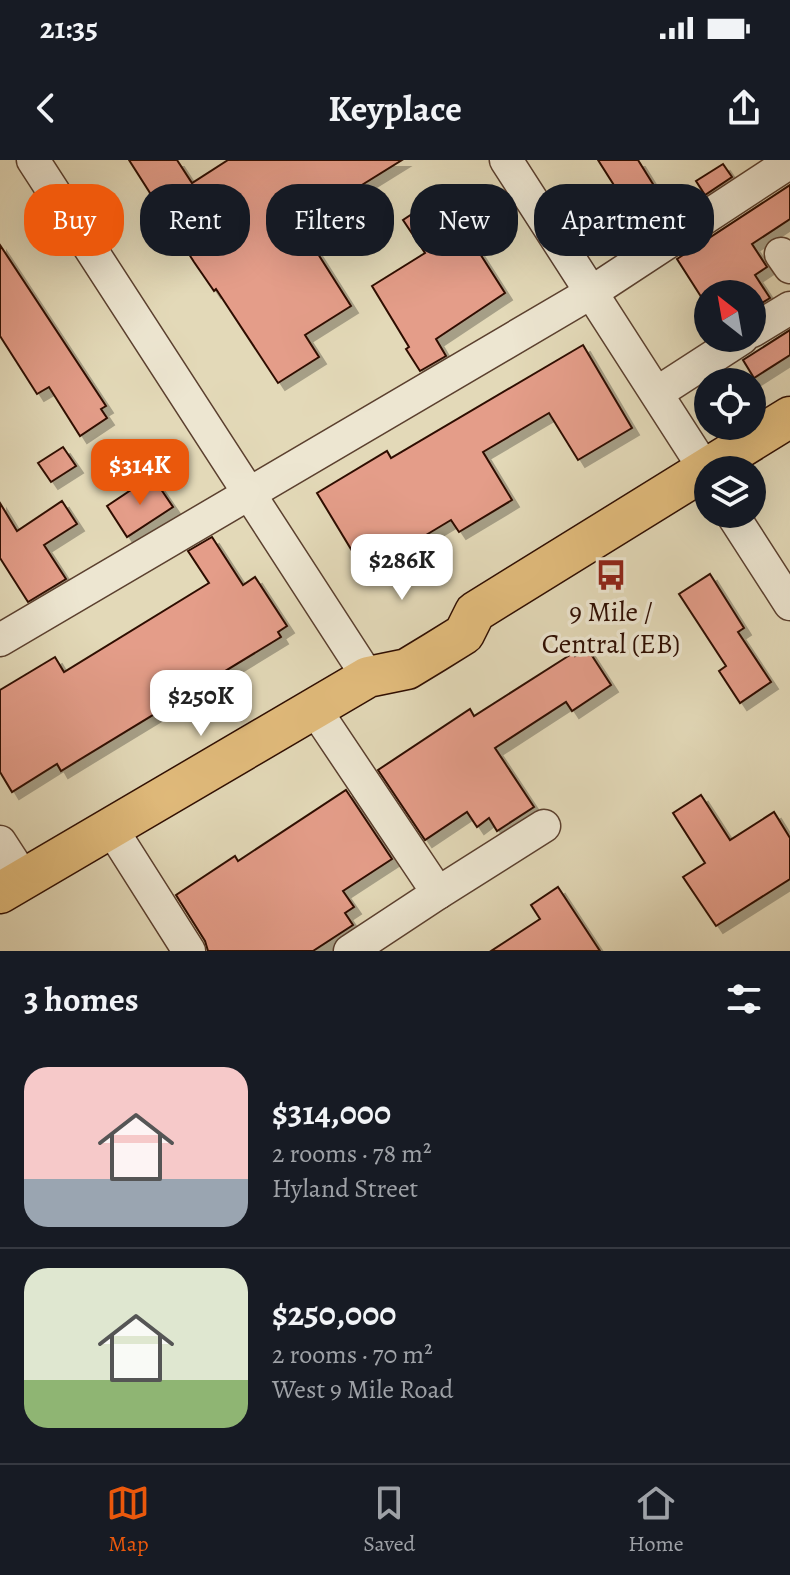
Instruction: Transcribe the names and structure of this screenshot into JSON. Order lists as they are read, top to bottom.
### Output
{
  "places": {
    "bus stop": ["9 Mile / Central (EB)"]
  },
  "north": "top left",
  "page": {
    "status": "21:35",
    "header": "Keyplace",
    "chip": [
      "Buy",
      "Rent",
      "Filters",
      "New",
      "Apartment"
    ],
    "price": ["$314K", "$286K", "$250K"],
    "heading": "3 homes",
    "list": [
      {
        "name": "$314,000",
        "note": "2 rooms · 78 m² · Hyland Street"
      },
      {
        "name": "$250,000",
        "note": "2 rooms · 70 m² · West 9 Mile Road"
      }
    ],
    "tabs": ["Map", "Saved", "Home"]
  }
}
